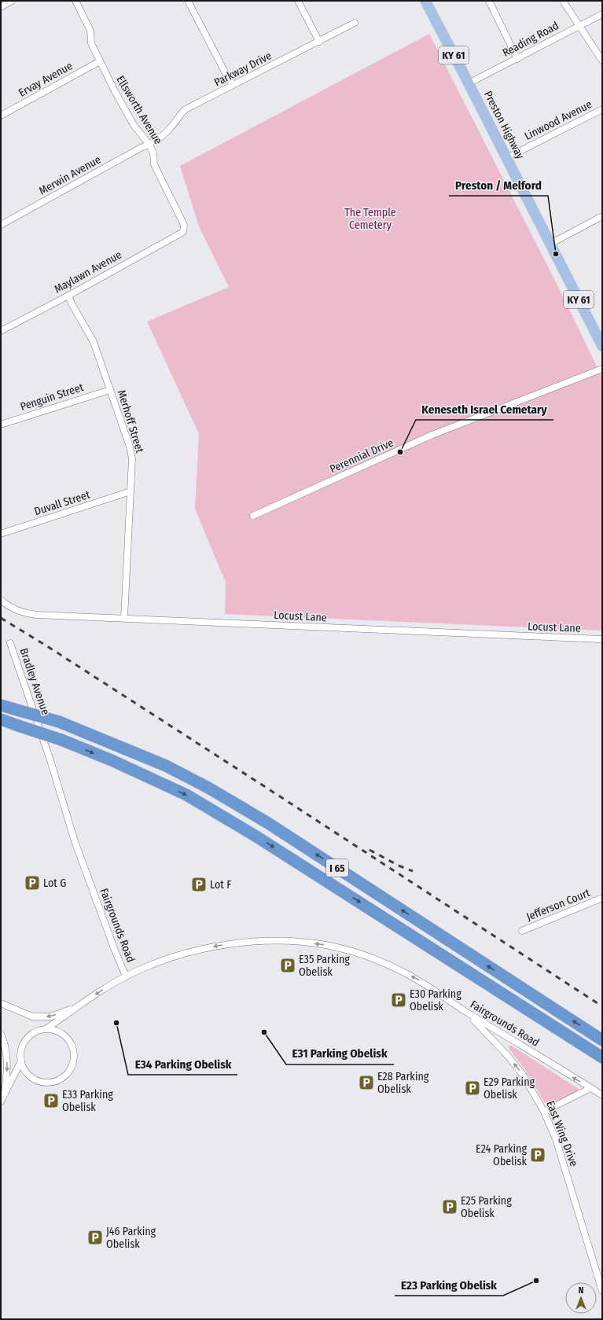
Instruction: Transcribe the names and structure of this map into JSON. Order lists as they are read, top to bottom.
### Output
{
  "streets": {
    "highway": ["I 65"],
    "main road": ["KY 61", "Preston Highway"],
    "street": [
      "Reading Road",
      "Parkway Drive",
      "Ervay Avenue",
      "Ellsworth Avenue",
      "Linwood Avenue",
      "Merwin Avenue",
      "Maylawn Avenue",
      "Penguin Street",
      "Merhoff Street",
      "Perennial Drive",
      "Duvall Street",
      "Locust Lane",
      "Bradley Avenue",
      "Jefferson Court",
      "Fairgrounds Road",
      "East Wing Drive"
    ]
  },
  "crossings": [
    ["Reading Road", "Preston Highway"],
    ["Parkway Drive", "Ellsworth Avenue"],
    ["Parkway Drive", "Merwin Avenue"],
    ["Ervay Avenue", "Ellsworth Avenue"],
    ["Ellsworth Avenue", "Merwin Avenue"],
    ["Ellsworth Avenue", "Maylawn Avenue"],
    ["Linwood Avenue", "Preston Highway"],
    ["Maylawn Avenue", "Merhoff Street"],
    ["Penguin Street", "Merhoff Street"],
    ["Merhoff Street", "Duvall Street"],
    ["Merhoff Street", "Locust Lane"],
    ["Bradley Avenue", "Fairgrounds Road"],
    ["Fairgrounds Road", "East Wing Drive"]
  ],
  "one_way": ["Fairgrounds Road", "East Wing Drive"],
  "parks": ["The Temple Cemetery"],
  "places": {
    "other": [
      "Preston / Melford",
      "Keneseth Israel Cemetary",
      "E34 Parking Obelisk",
      "E31 Parking Obelisk",
      "E23 Parking Obelisk"
    ],
    "parking": [
      "Lot G",
      "Lot F",
      "E35 Parking Obelisk",
      "E30 Parking Obelisk",
      "E28 Parking Obelisk",
      "E29 Parking Obelisk",
      "E33 Parking Obelisk",
      "E24 Parking Obelisk",
      "E25 Parking Obelisk",
      "J46 Parking Obelisk"
    ]
  },
  "north": "top"
}
